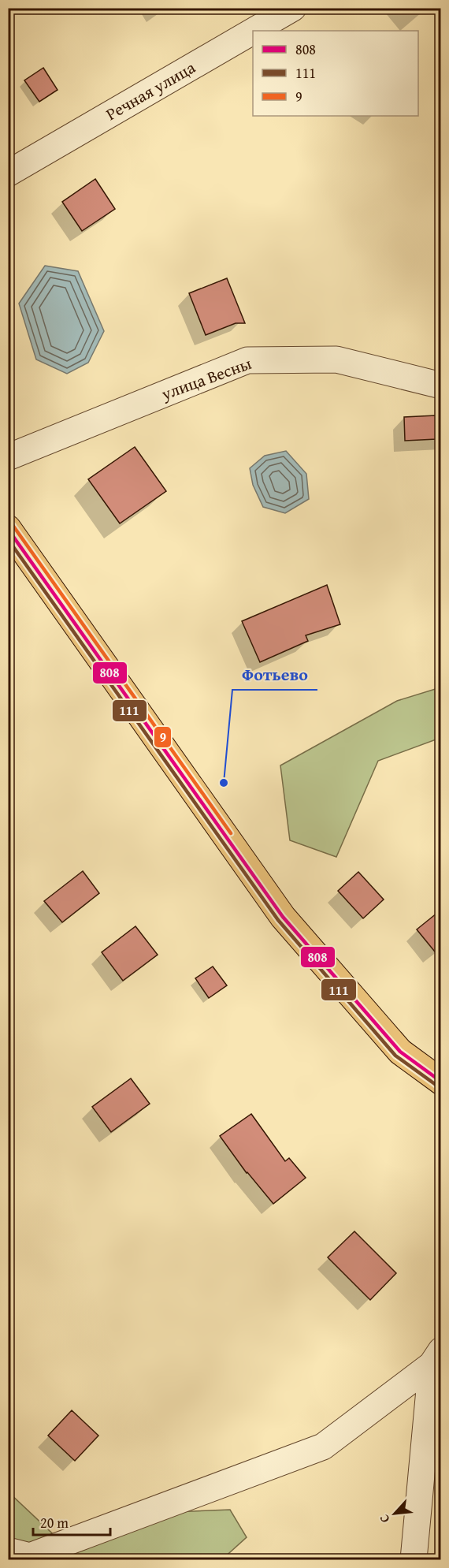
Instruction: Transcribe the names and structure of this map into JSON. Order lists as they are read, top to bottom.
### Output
{
  "streets": {
    "street": ["Речная улица", "улица Весны"]
  },
  "places": ["Фотьево"],
  "lines": ["transit line 9", "transit line 808", "transit line 111"],
  "legend": ["808", "111", "9"],
  "scale_bar": "20 m",
  "north": "bottom left"
}
